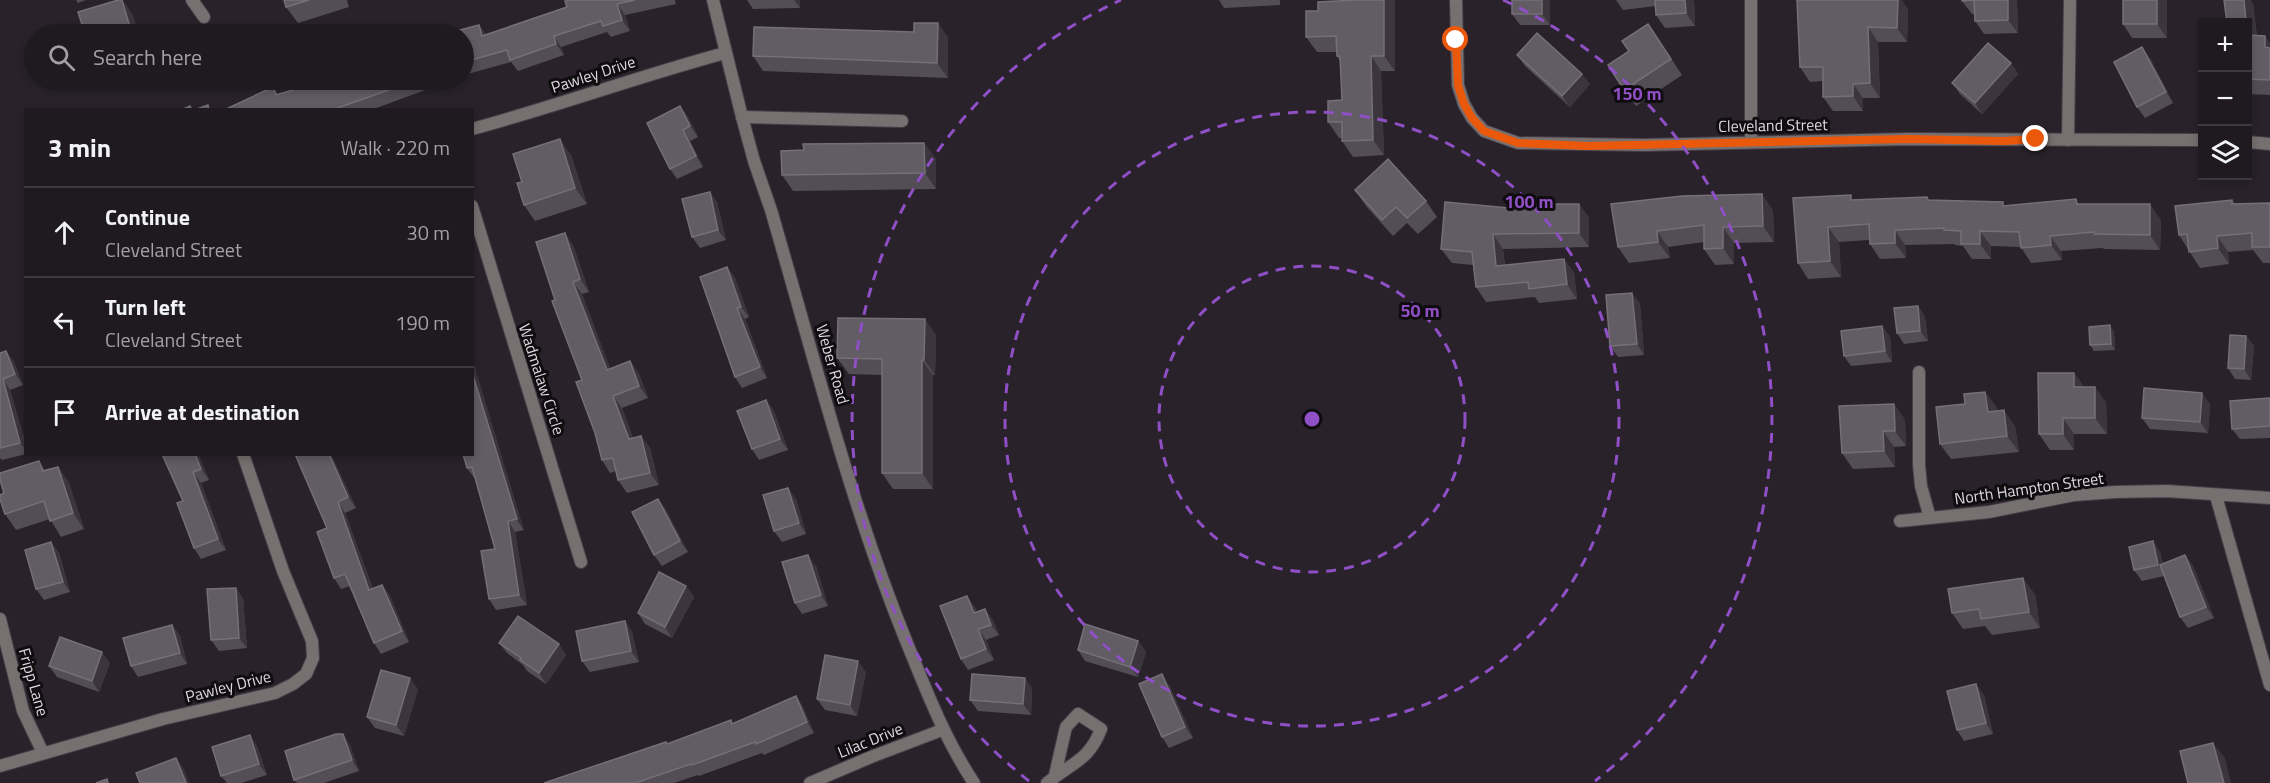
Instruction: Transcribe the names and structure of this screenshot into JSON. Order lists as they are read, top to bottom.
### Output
{
  "streets": {
    "street": [
      "Pawley Drive",
      "Cleveland Street",
      "Weber Road",
      "Wadmalaw Circle",
      "North Hampton Street",
      "Fripp Lane",
      "Lilac Drive"
    ]
  },
  "crossings": [
    ["Pawley Drive", "Weber Road"],
    ["Pawley Drive", "Fripp Lane"],
    ["Weber Road", "Lilac Drive"]
  ],
  "page": {
    "map_buttons": ["+", "−"],
    "search": "Search here",
    "heading": ["3 min", "Walk · 220 m"],
    "list": [
      ["Continue", "Cleveland Street", "30 m"],
      ["Turn left", "Cleveland Street", "190 m"],
      "Arrive at destination"
    ]
  },
  "rings": ["150 m", "100 m", "50 m"]
}
